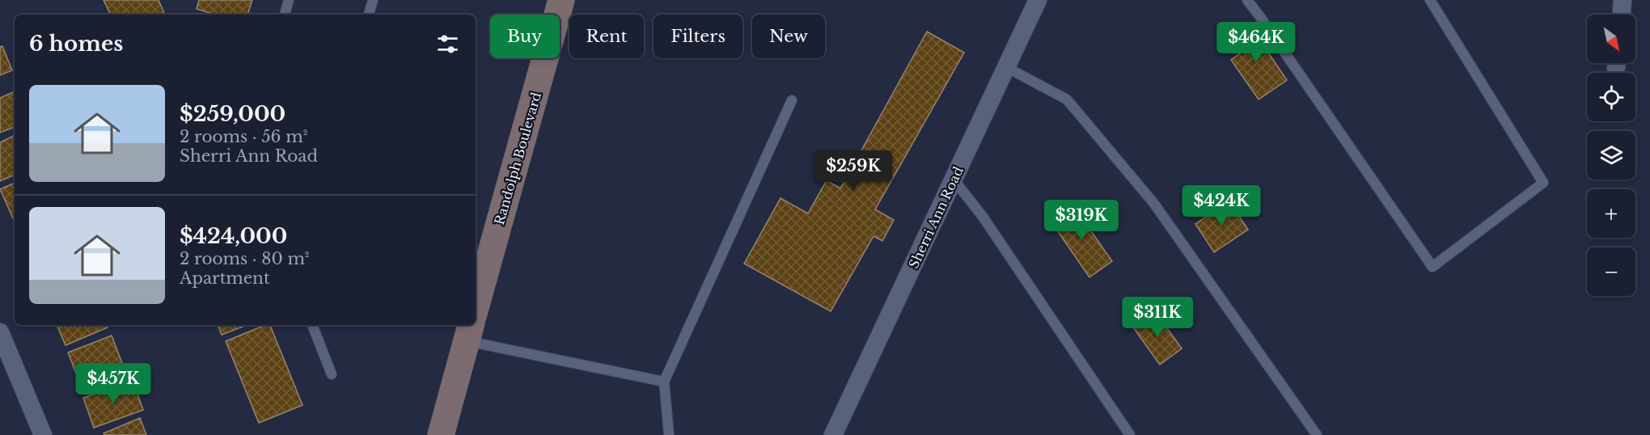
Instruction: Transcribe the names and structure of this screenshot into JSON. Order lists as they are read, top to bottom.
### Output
{
  "streets": {
    "main road": ["Randolph Boulevard"],
    "street": ["Sherri Ann Road"]
  },
  "north": "bottom right",
  "page": {
    "map_buttons": ["+", "−"],
    "chip": [
      "Buy",
      "Rent",
      "Filters",
      "New"
    ],
    "heading": "6 homes",
    "price": [
      "$464K",
      "$259K",
      "$424K",
      "$319K",
      "$311K",
      "$457K"
    ],
    "list": [
      {
        "name": "$259,000",
        "note": "2 rooms · 56 m² · Sherri Ann Road"
      },
      {
        "name": "$424,000",
        "note": "2 rooms · 80 m² · Apartment"
      }
    ]
  }
}
